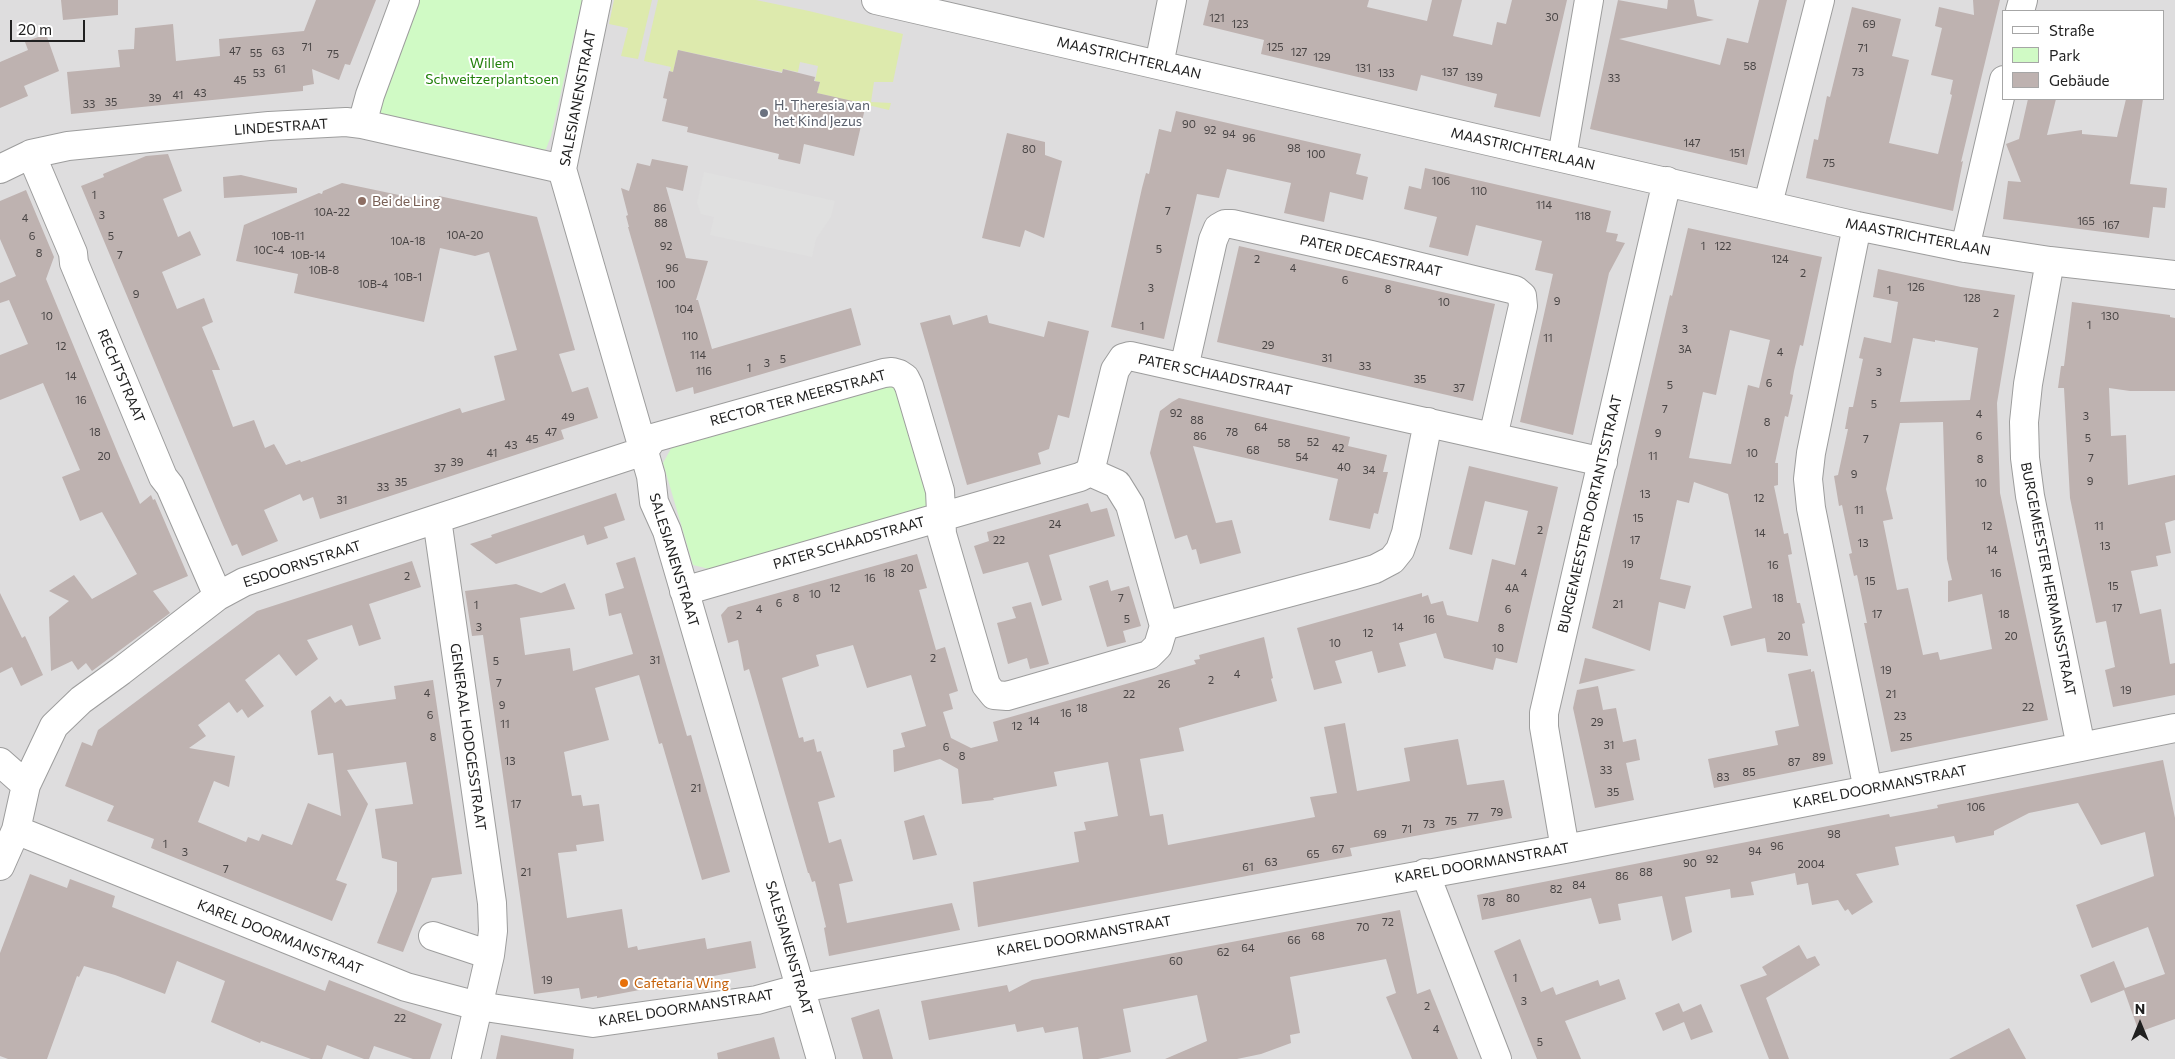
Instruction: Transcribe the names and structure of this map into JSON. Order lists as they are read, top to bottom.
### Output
{
  "streets": {
    "street": [
      "MAASTRICHTERLAAN",
      "SALESIANENSTRAAT",
      "LINDESTRAAT",
      "PATER DECAESTRAAT",
      "PATER SCHAADSTRAAT",
      "RECHTSTRAAT",
      "RECTOR TER MEERSTRAAT",
      "BURGEMEESTER DORTANTSSTRAAT",
      "ESDOORNSTRAAT",
      "BURGEMEESTER HERMANSSTRAAT",
      "GENERAAL HODGESSTRAAT",
      "KAREL DOORMANSTRAAT"
    ]
  },
  "crossings": [
    ["MAASTRICHTERLAAN", "BURGEMEESTER DORTANTSSTRAAT"],
    ["MAASTRICHTERLAAN", "BURGEMEESTER HERMANSSTRAAT"],
    ["SALESIANENSTRAAT", "LINDESTRAAT"],
    ["SALESIANENSTRAAT", "PATER SCHAADSTRAAT"],
    ["SALESIANENSTRAAT", "RECTOR TER MEERSTRAAT"],
    ["SALESIANENSTRAAT", "ESDOORNSTRAAT"],
    ["SALESIANENSTRAAT", "KAREL DOORMANSTRAAT"],
    ["LINDESTRAAT", "RECHTSTRAAT"],
    ["PATER DECAESTRAAT", "PATER SCHAADSTRAAT"],
    ["PATER SCHAADSTRAAT", "RECTOR TER MEERSTRAAT"],
    ["PATER SCHAADSTRAAT", "BURGEMEESTER DORTANTSSTRAAT"],
    ["RECHTSTRAAT", "ESDOORNSTRAAT"],
    ["RECTOR TER MEERSTRAAT", "ESDOORNSTRAAT"],
    ["BURGEMEESTER DORTANTSSTRAAT", "KAREL DOORMANSTRAAT"],
    ["ESDOORNSTRAAT", "GENERAAL HODGESSTRAAT"],
    ["ESDOORNSTRAAT", "KAREL DOORMANSTRAAT"],
    ["BURGEMEESTER HERMANSSTRAAT", "KAREL DOORMANSTRAAT"],
    ["GENERAAL HODGESSTRAAT", "KAREL DOORMANSTRAAT"]
  ],
  "parks": ["Willem Schweitzerplantsoen"],
  "places": ["H. Theresia van het Kind Jezus", "Bei de Ling", "Cafetaria Wing"],
  "house_numbers": [
    "30",
    "121",
    "123",
    "69",
    "71",
    "125",
    "71",
    "47",
    "63",
    "127",
    "55",
    "75",
    "129",
    "58",
    "131",
    "61",
    "137",
    "73",
    "53",
    "133",
    "139",
    "33",
    "45",
    "43",
    "41",
    "39",
    "35",
    "33",
    "90",
    "92",
    "94",
    "96",
    "147",
    "98",
    "80",
    "151",
    "100",
    "75",
    "106",
    "110",
    "1",
    "114",
    "86",
    "7",
    "10A-22",
    "3",
    "118",
    "4",
    "165",
    "88",
    "167",
    "10A-20",
    "6",
    "5",
    "10B-11",
    "10A-18",
    "92",
    "1",
    "122",
    "5",
    "10C-4",
    "8",
    "7",
    "10B-14",
    "2",
    "124",
    "96",
    "4",
    "10B-8",
    "2",
    "10B-1",
    "6",
    "10B-4",
    "100",
    "126",
    "3",
    "8",
    "1",
    "9",
    "128",
    "9",
    "10",
    "104",
    "2",
    "10",
    "130",
    "1",
    "1",
    "3",
    "110",
    "11",
    "29",
    "12",
    "3A",
    "4",
    "114",
    "31",
    "5",
    "3",
    "33",
    "1",
    "116",
    "3",
    "14",
    "35",
    "6",
    "5",
    "37",
    "16",
    "5",
    "7",
    "92",
    "4",
    "3",
    "49",
    "88",
    "8",
    "64",
    "18",
    "47",
    "78",
    "9",
    "86",
    "6",
    "5",
    "45",
    "7",
    "52",
    "58",
    "43",
    "42",
    "68",
    "41",
    "10",
    "20",
    "11",
    "54",
    "7",
    "8",
    "39",
    "40",
    "37",
    "34",
    "9",
    "9",
    "35",
    "10",
    "33",
    "13",
    "12",
    "31",
    "11",
    "15",
    "24",
    "12",
    "11",
    "2",
    "14",
    "22",
    "17",
    "13",
    "13",
    "14",
    "19",
    "16",
    "20",
    "18",
    "4",
    "16",
    "2",
    "16",
    "15",
    "15",
    "12",
    "4A",
    "10",
    "8",
    "7",
    "18",
    "6",
    "21",
    "1",
    "17",
    "4",
    "6",
    "17",
    "18",
    "2",
    "5",
    "16",
    "3",
    "14",
    "8",
    "12",
    "20",
    "20",
    "10",
    "10",
    "2",
    "31",
    "5",
    "19",
    "4",
    "2",
    "7",
    "26",
    "19",
    "4",
    "22",
    "21",
    "9",
    "22",
    "18",
    "16",
    "6",
    "23",
    "14",
    "29",
    "11",
    "12",
    "8",
    "25",
    "31",
    "6",
    "8",
    "89",
    "13",
    "87",
    "33",
    "85",
    "83",
    "21",
    "35",
    "17",
    "106",
    "79",
    "77",
    "75",
    "73",
    "71",
    "69",
    "98",
    "1",
    "96",
    "67",
    "94",
    "3",
    "65",
    "92",
    "63",
    "90",
    "2004",
    "61",
    "7",
    "21",
    "88",
    "86",
    "84",
    "82",
    "80",
    "78",
    "72",
    "70",
    "68",
    "66",
    "64",
    "62",
    "60",
    "1",
    "19",
    "3",
    "2",
    "22",
    "4",
    "5"
  ],
  "legend": ["Straße", "Park", "Gebäude"],
  "scale_bar": "20 m",
  "north": "top"
}
